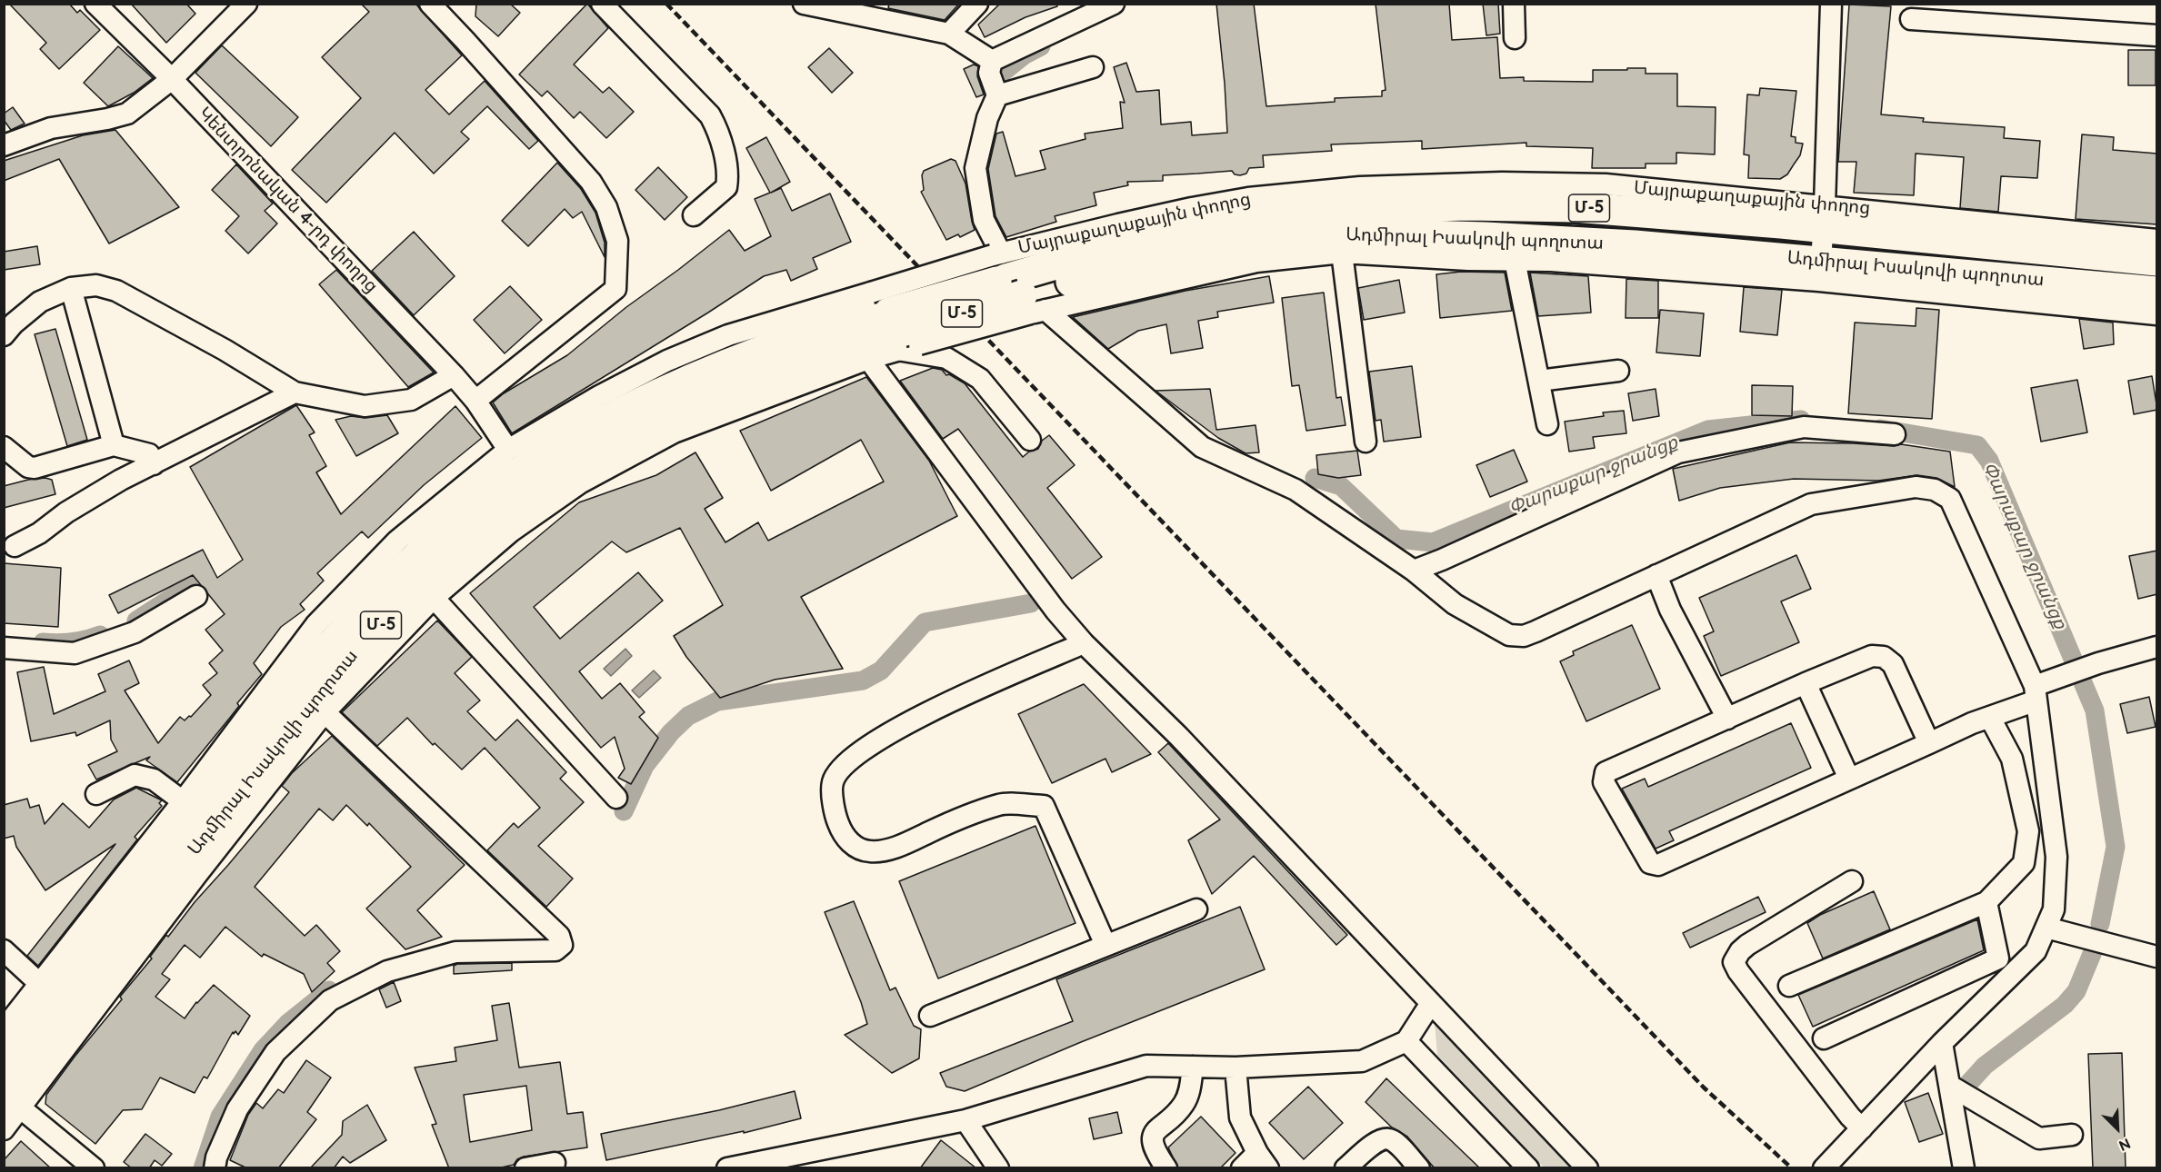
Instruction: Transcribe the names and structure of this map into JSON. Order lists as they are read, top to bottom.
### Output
{
  "streets": {
    "highway": ["Մ-5", "Ադմիրալ Իսակովի պողոտա"],
    "street": ["Մայրաքաղաքային փողոց", "Կենտրոնական 4-րդ փողոց"]
  },
  "crossings": [
    ["Մայրաքաղաքային փողոց", "Ադմիրալ Իսակովի պողոտա"]
  ],
  "water": ["Փարաքար ջրանցք"],
  "north": "bottom right"
}
